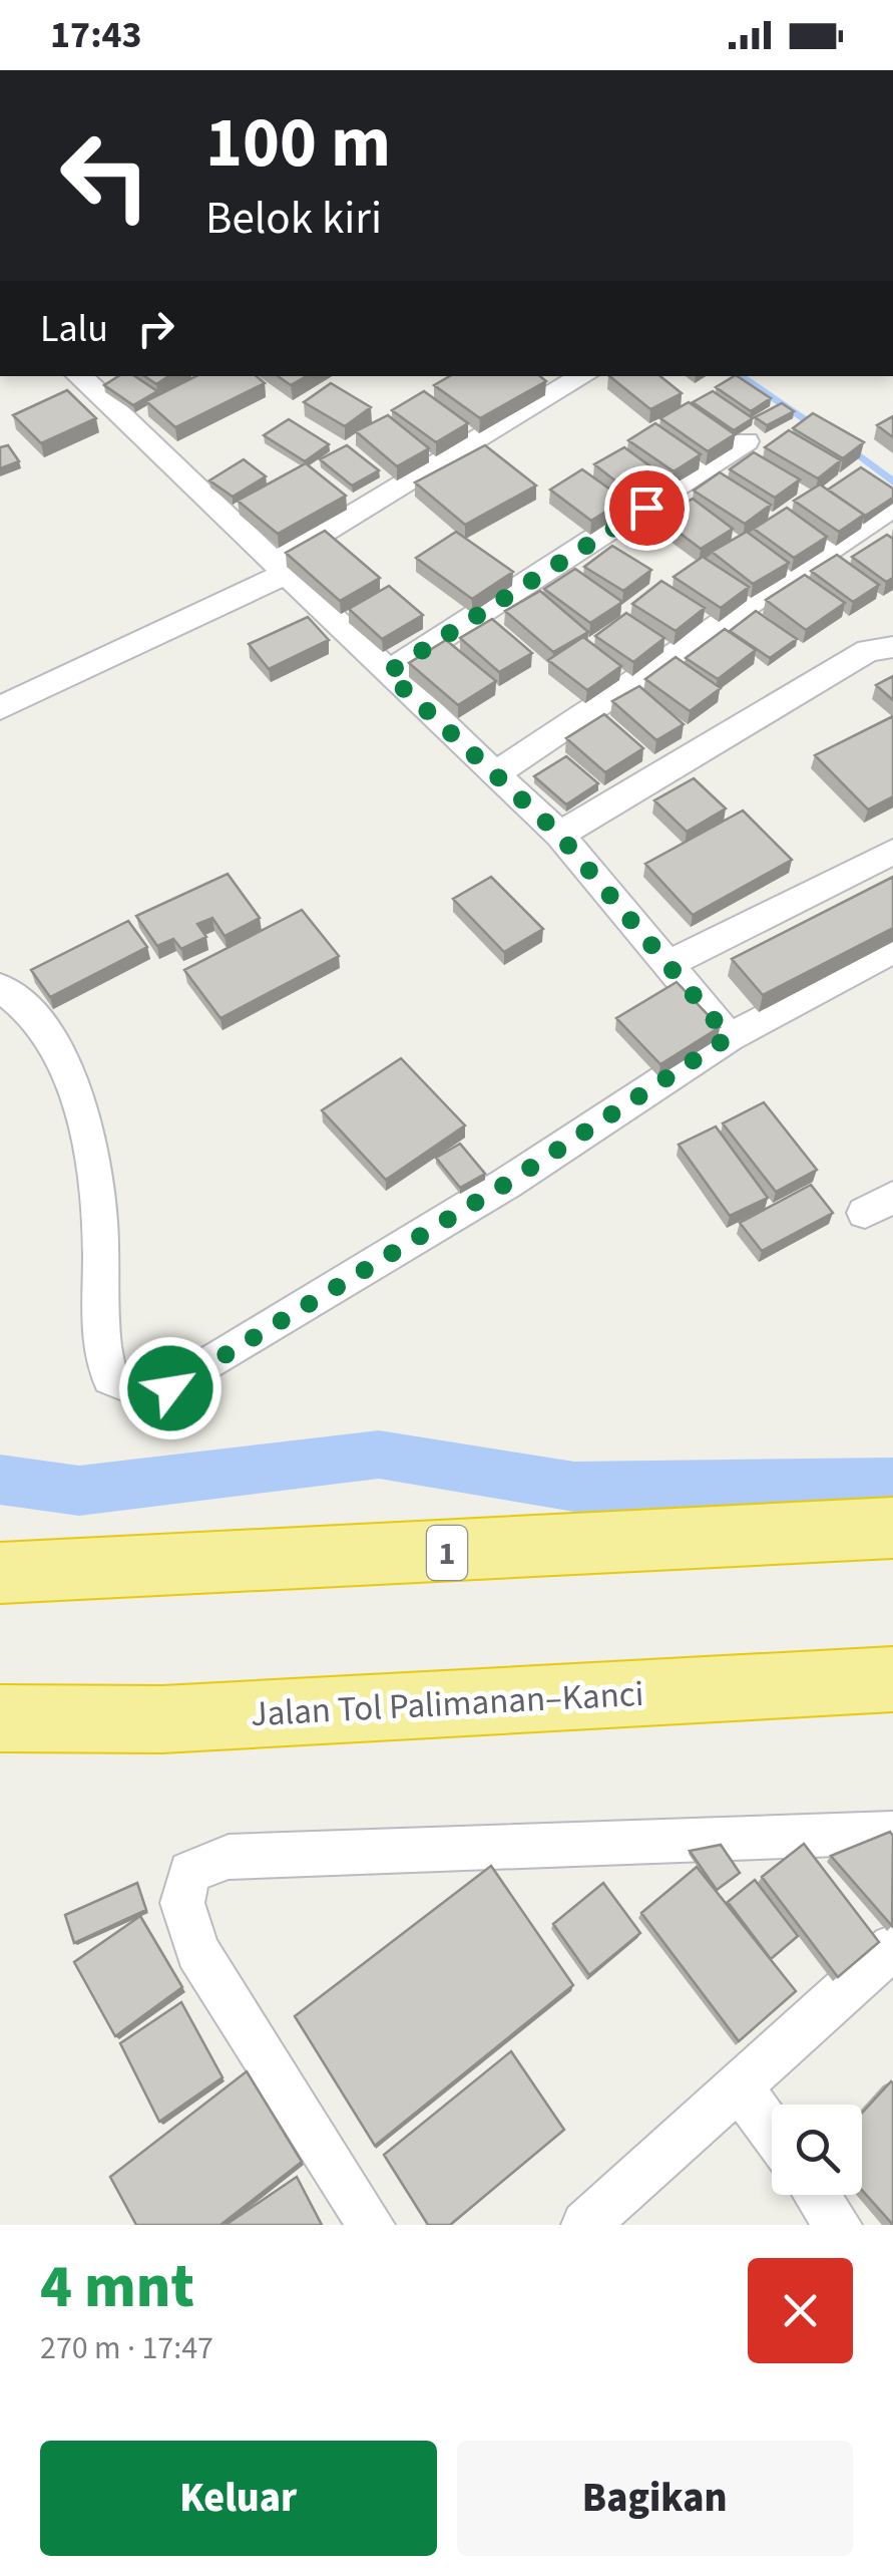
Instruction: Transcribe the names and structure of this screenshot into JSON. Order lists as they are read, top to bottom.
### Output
{
  "streets": {
    "highway": ["1", "Jalan Tol Palimanan–Kanci"]
  },
  "page": {
    "status": "17:43",
    "turn": ["100 m", "Belok kiri"],
    "then": "Lalu",
    "heading": ["4 mnt", "270 m · 17:47"],
    "buttons": ["Keluar", "Bagikan"]
  }
}
